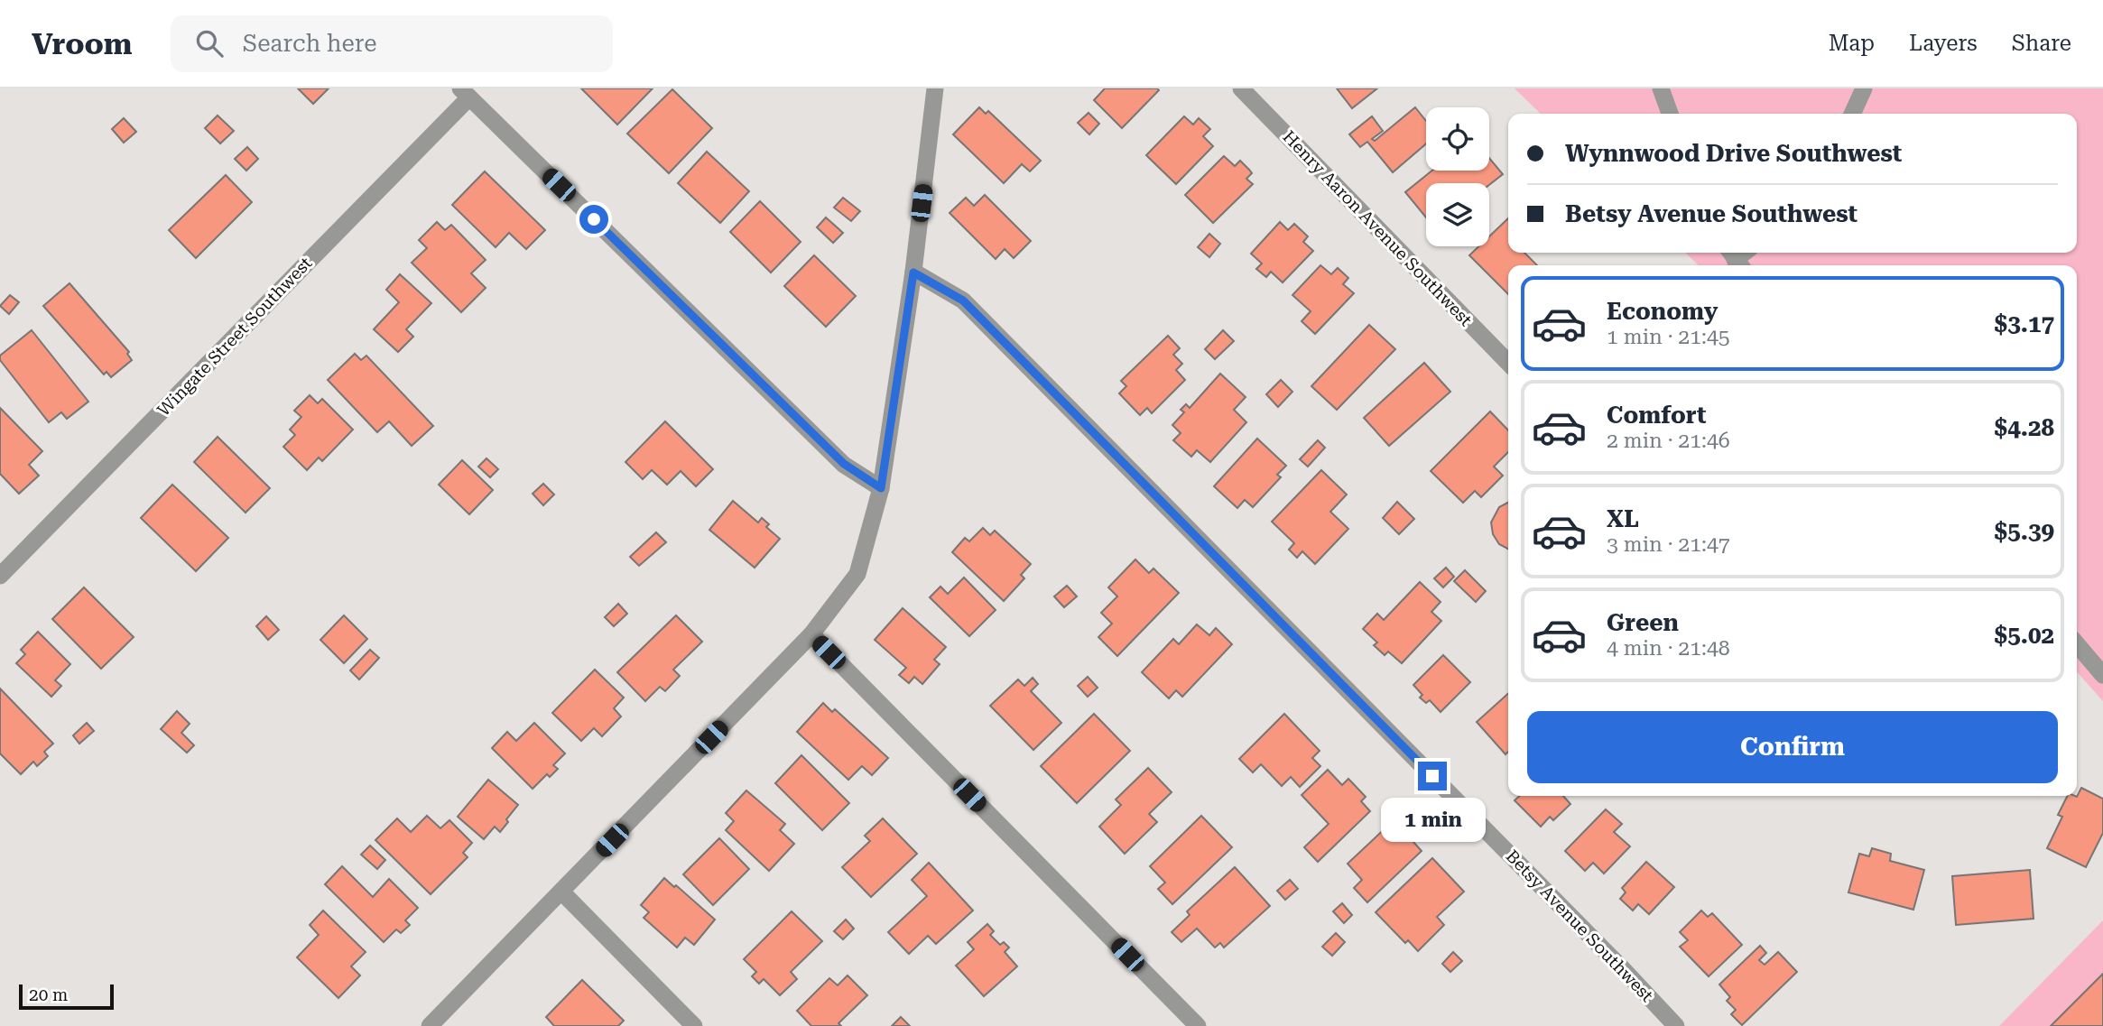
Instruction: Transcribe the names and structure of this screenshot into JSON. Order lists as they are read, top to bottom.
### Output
{
  "streets": {
    "street": ["Henry Aaron Avenue Southwest", "Wingate Street Southwest", "Betsy Avenue Southwest"]
  },
  "scale_bar": "20 m",
  "page": {
    "header": "Vroom",
    "search": "Search here",
    "nav": ["Map", "Layers", "Share"],
    "banner": ["Wynnwood Drive Southwest", "Betsy Avenue Southwest"],
    "list": [
      {
        "name": "Economy",
        "note": "1 min · 21:45",
        "value": "$3.17"
      },
      {
        "name": "Comfort",
        "note": "2 min · 21:46",
        "value": "$4.28"
      },
      {
        "name": "XL",
        "note": "3 min · 21:47",
        "value": "$5.39"
      },
      {
        "name": "Green",
        "note": "4 min · 21:48",
        "value": "$5.02"
      }
    ],
    "buttons": "Confirm",
    "bubble": "1 min",
    "scale": "20 m"
  }
}
